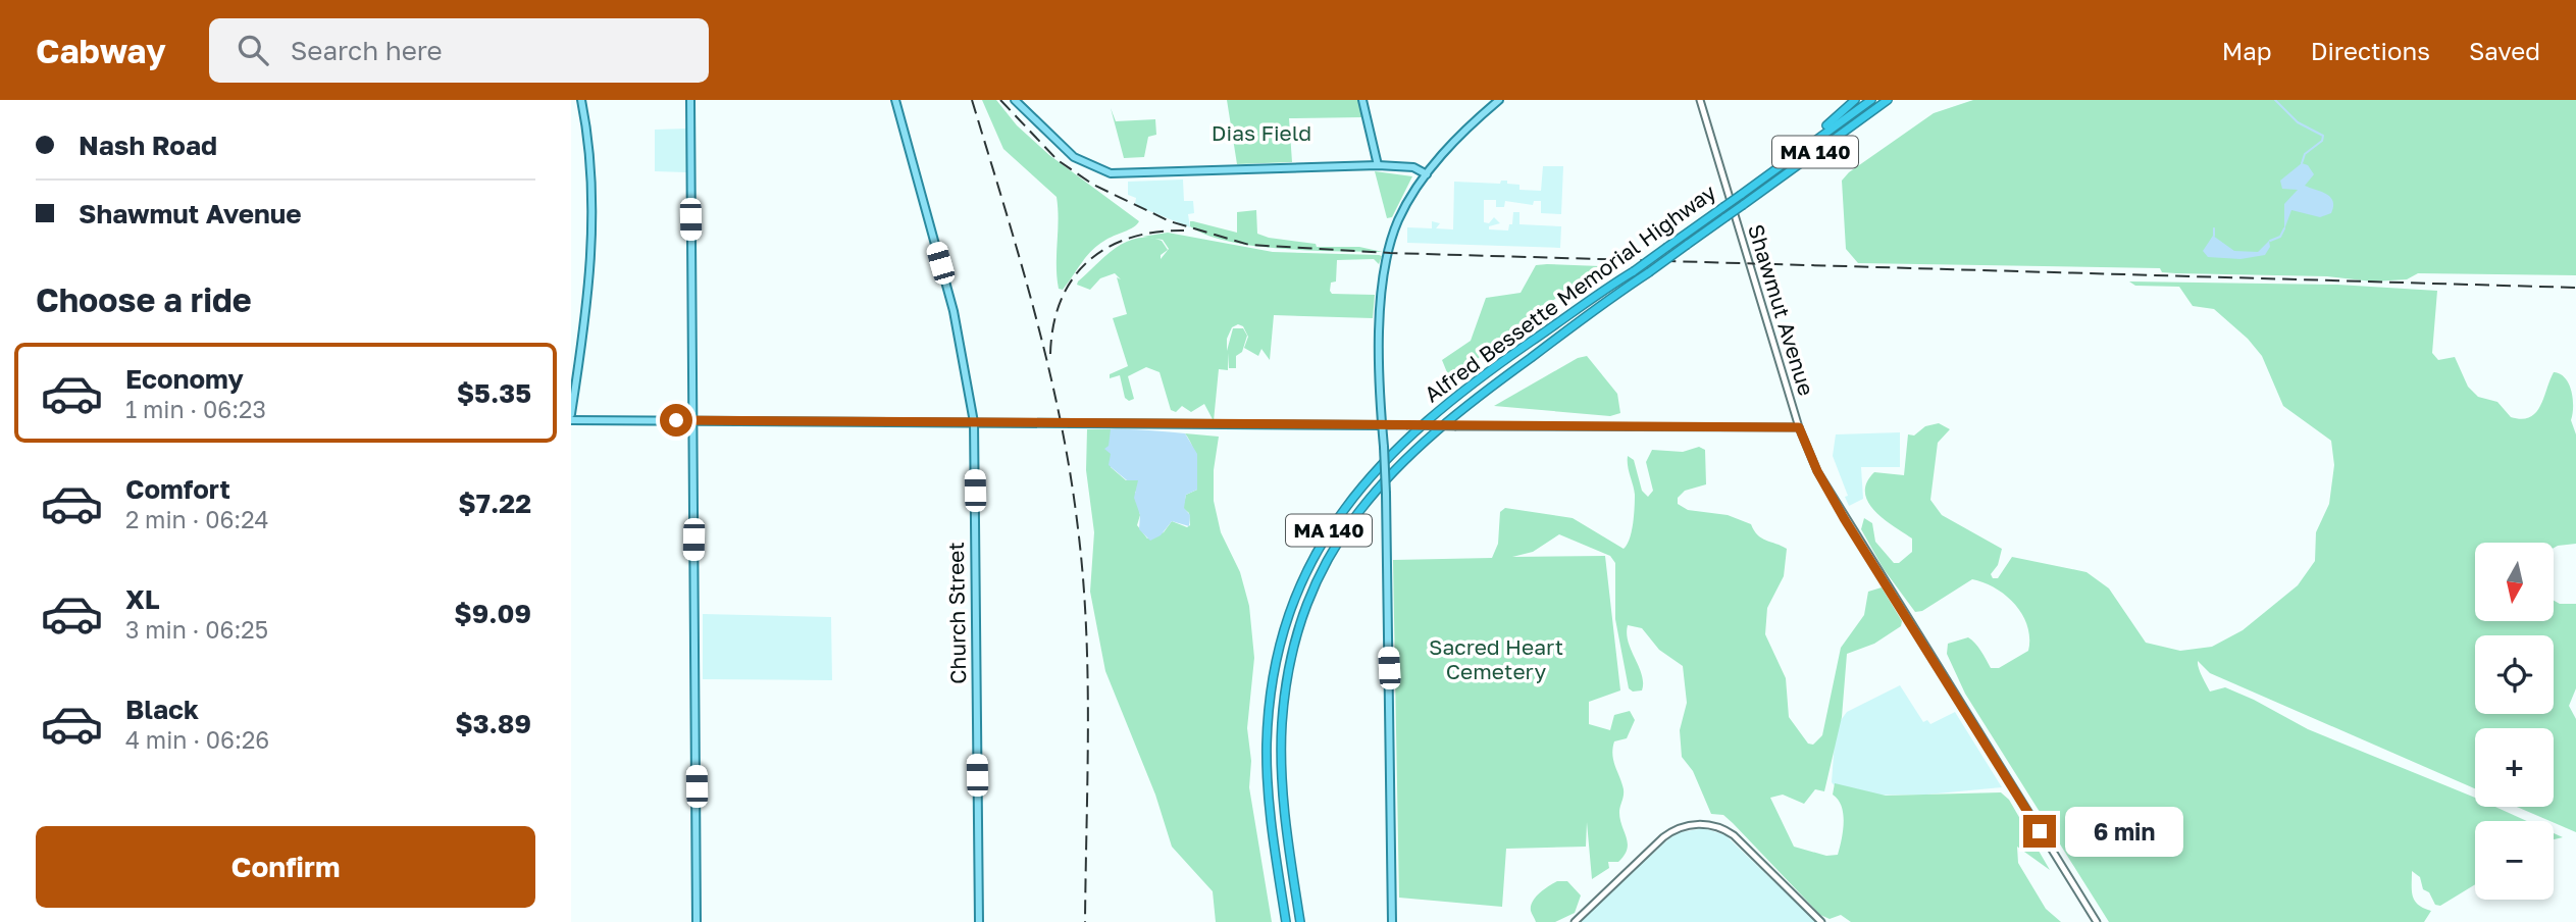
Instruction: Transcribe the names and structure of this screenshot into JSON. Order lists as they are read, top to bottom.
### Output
{
  "streets": {
    "highway": ["MA 140", "Alfred Bessette Memorial Highway"],
    "main road": ["Church Street"],
    "street": ["Shawmut Avenue"]
  },
  "parks": ["Dias Field", "Sacred Heart Cemetery"],
  "north": "bottom",
  "page": {
    "header": "Cabway",
    "search": "Search here",
    "nav": ["Map", "Directions", "Saved"],
    "banner": ["Nash Road", "Shawmut Avenue"],
    "heading": "Choose a ride",
    "list": [
      {
        "name": "Economy",
        "note": "1 min · 06:23",
        "value": "$5.35"
      },
      {
        "name": "Comfort",
        "note": "2 min · 06:24",
        "value": "$7.22"
      },
      {
        "name": "XL",
        "note": "3 min · 06:25",
        "value": "$9.09"
      },
      {
        "name": "Black",
        "note": "4 min · 06:26",
        "value": "$3.89"
      }
    ],
    "map_buttons": ["+", "−"],
    "bubble": "6 min",
    "buttons": "Confirm"
  }
}
